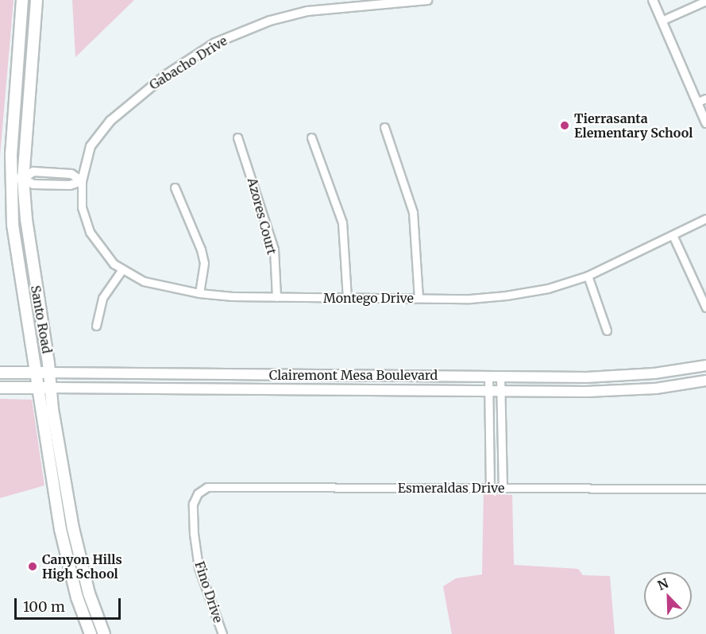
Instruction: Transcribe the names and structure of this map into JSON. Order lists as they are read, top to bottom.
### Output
{
  "streets": {
    "main road": ["Santo Road", "Clairemont Mesa Boulevard"],
    "street": [
      "Gabacho Drive",
      "Azores Court",
      "Montego Drive",
      "Esmeraldas Drive",
      "Fino Drive"
    ]
  },
  "crossings": [
    ["Gabacho Drive", "Montego Drive"],
    ["Azores Court", "Montego Drive"],
    ["Santo Road", "Clairemont Mesa Boulevard"],
    ["Esmeraldas Drive", "Fino Drive"]
  ],
  "places": ["Tierrasanta Elementary School", "Canyon Hills High School"],
  "scale_bar": "100 m",
  "north": "top left"
}
